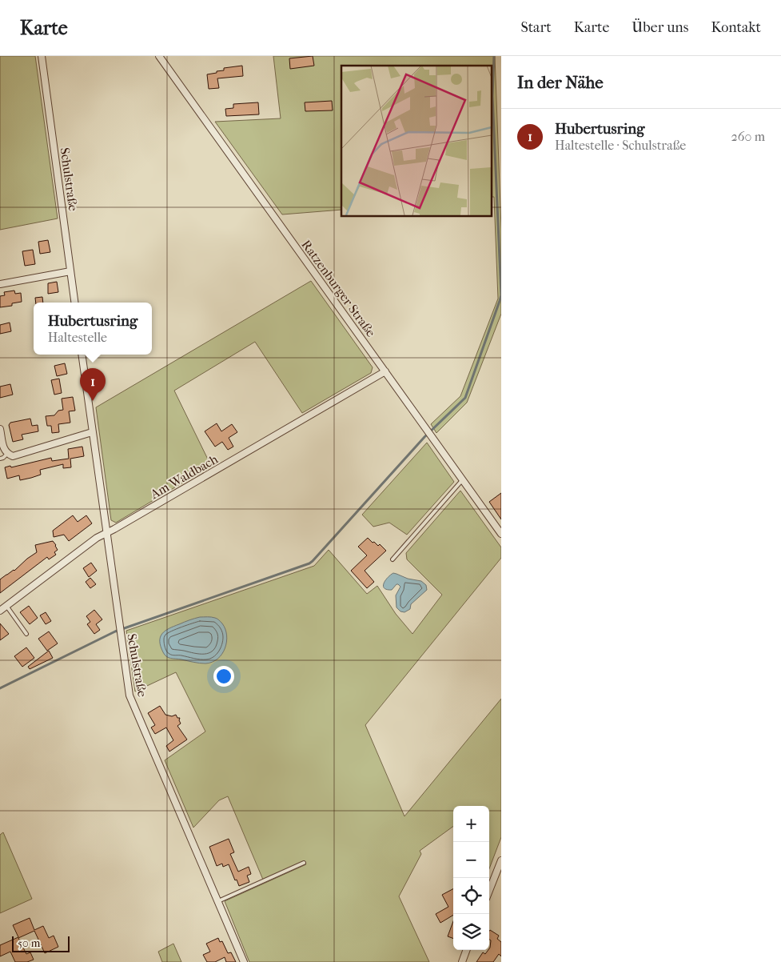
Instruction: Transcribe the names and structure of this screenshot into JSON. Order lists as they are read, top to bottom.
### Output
{
  "streets": {
    "street": ["Schulstraße", "Ratzenburger Straße", "Am Waldbach"]
  },
  "crossings": [
    ["Schulstraße", "Am Waldbach"],
    ["Ratzenburger Straße", "Am Waldbach"]
  ],
  "scale_bar": "50 m",
  "page": {
    "header": "Karte",
    "nav": [
      "Start",
      "Karte",
      "Über uns",
      "Kontakt"
    ],
    "heading": "In der Nähe",
    "list": [
      {
        "mark": "1",
        "name": "Hubertusring",
        "note": "Haltestelle · Schulstraße",
        "value": "260 m"
      }
    ],
    "popup": ["Hubertusring", "Haltestelle"],
    "pins": "1",
    "map_buttons": ["+", "−"],
    "scale": "50 m"
  }
}
